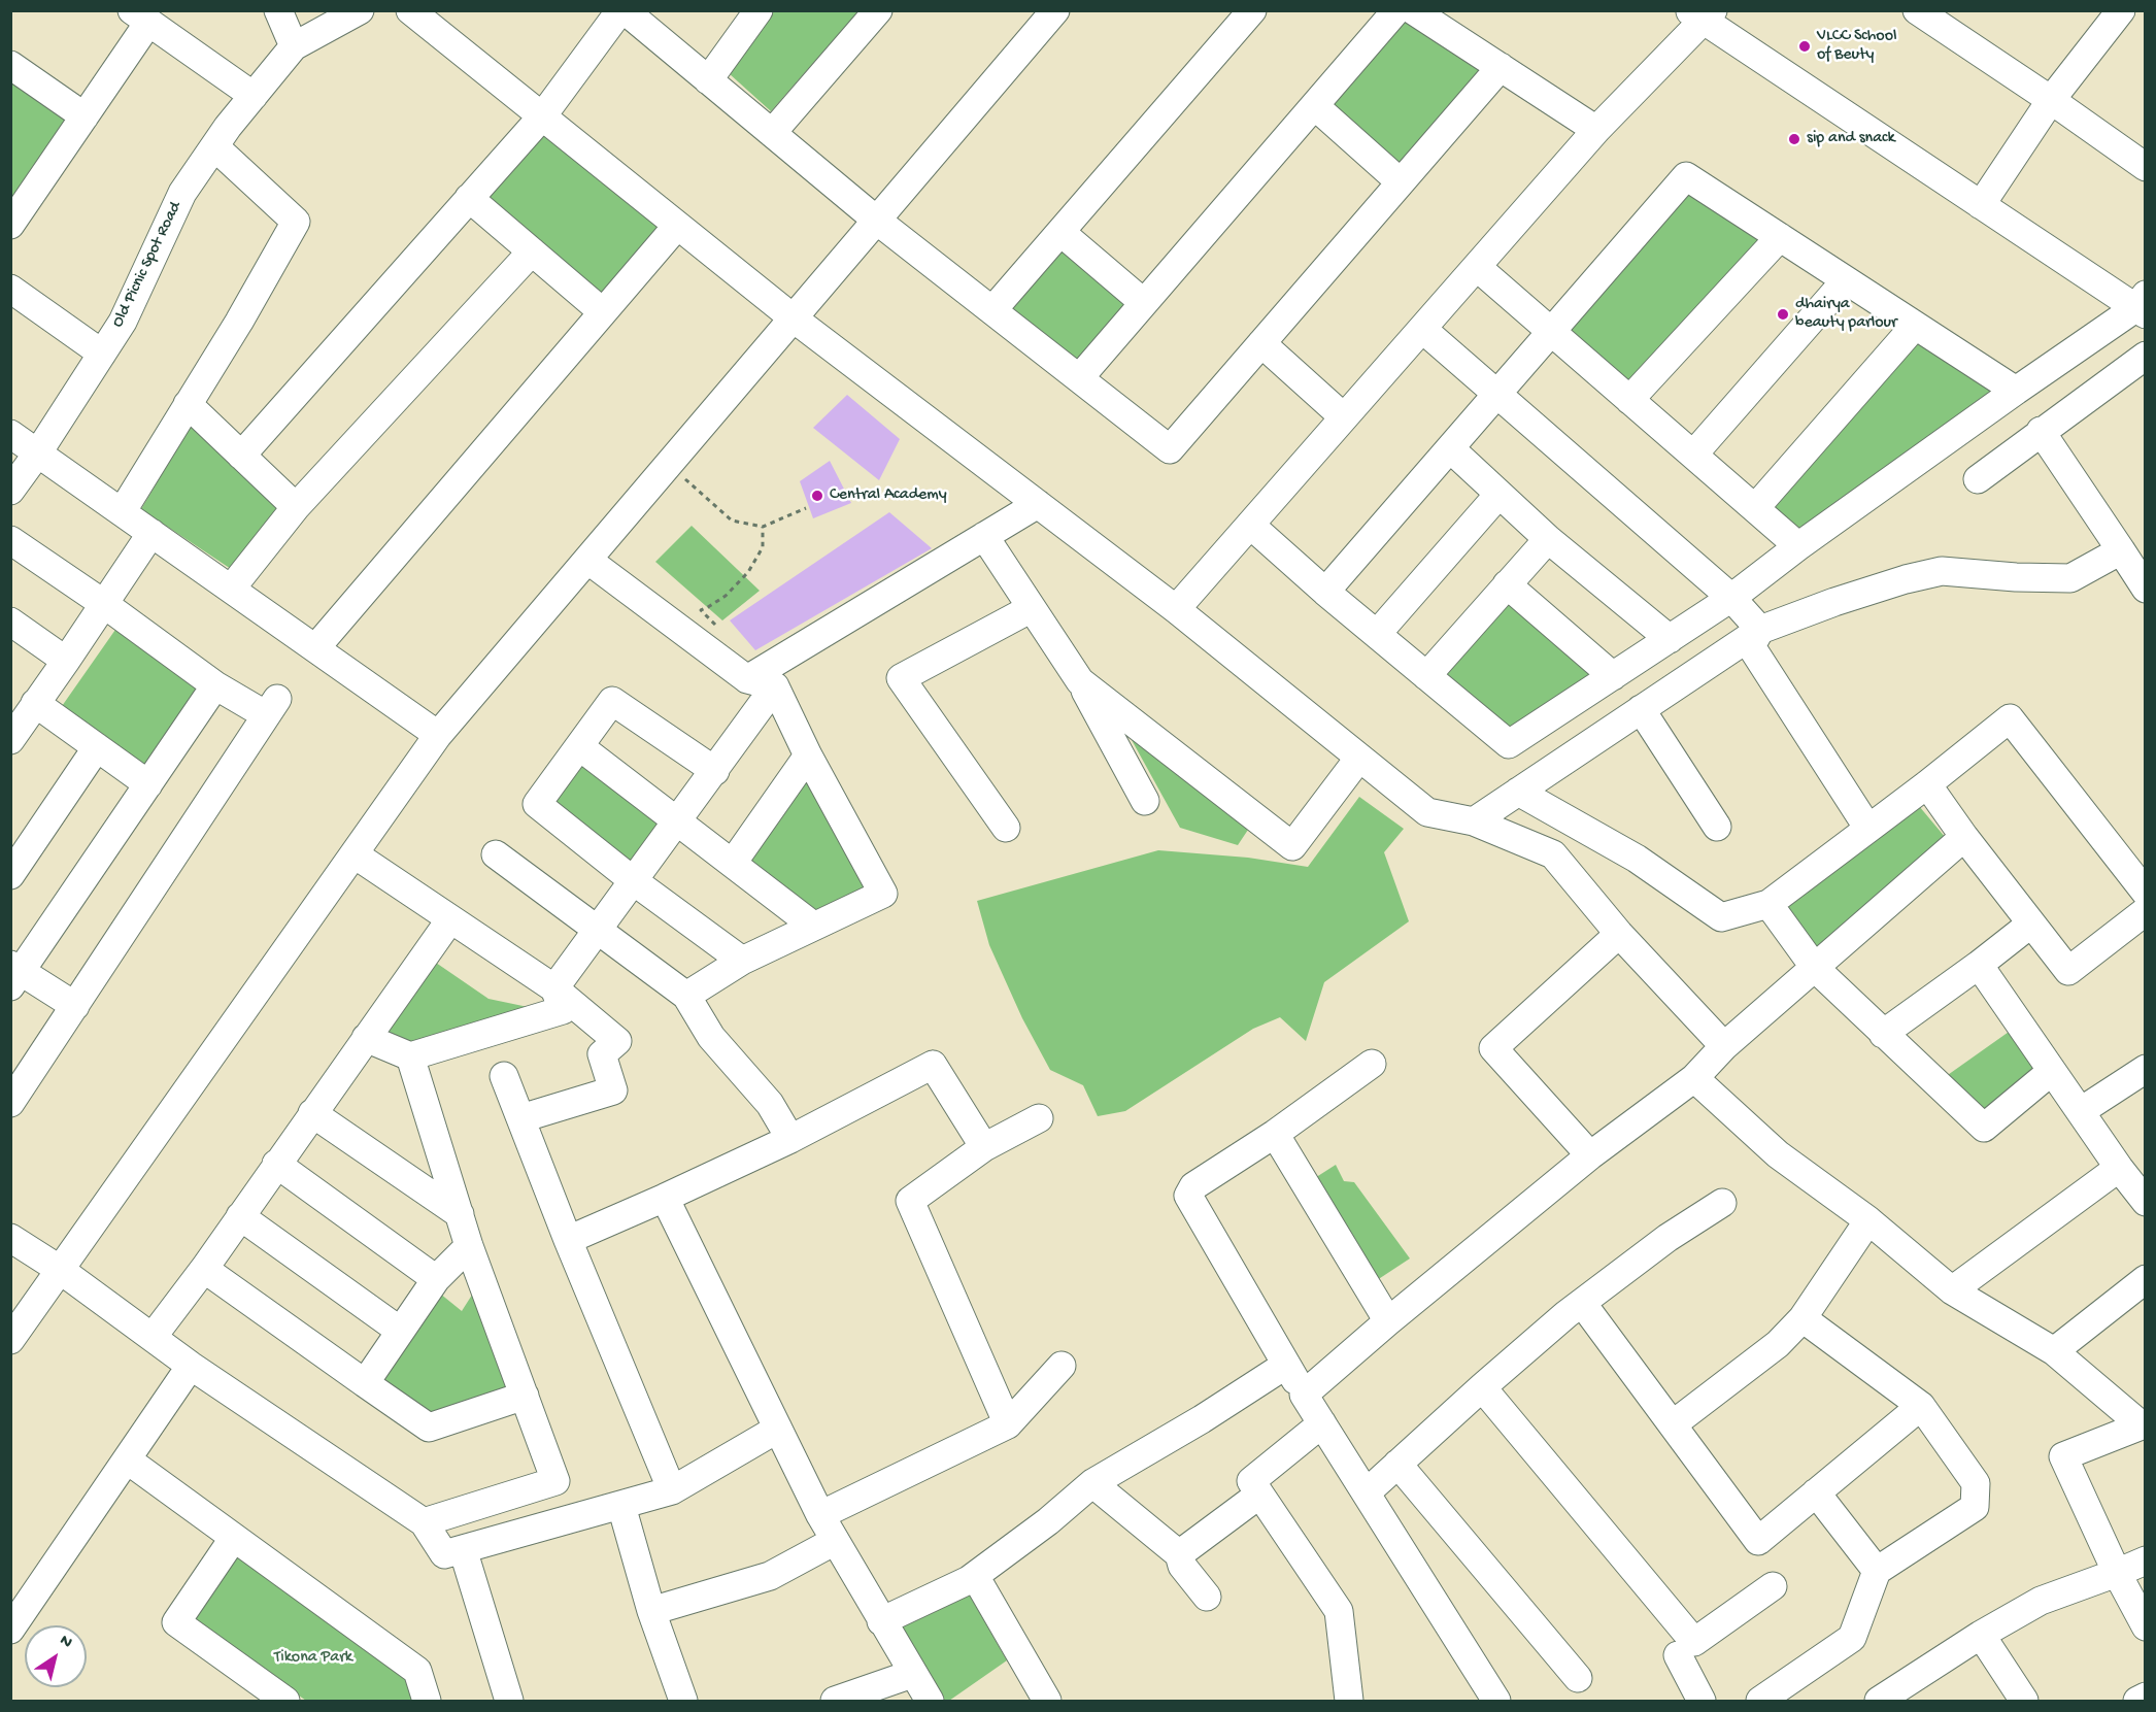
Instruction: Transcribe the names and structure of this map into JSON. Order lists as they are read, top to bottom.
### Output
{
  "streets": {
    "street": ["Old Picnic Spot Road"]
  },
  "parks": ["Tikona Park"],
  "places": [
    "VLCC School of Beuty",
    "sip and snack",
    "dhairya beauty parlour",
    "Central Academy"
  ],
  "north": "top right"
}
